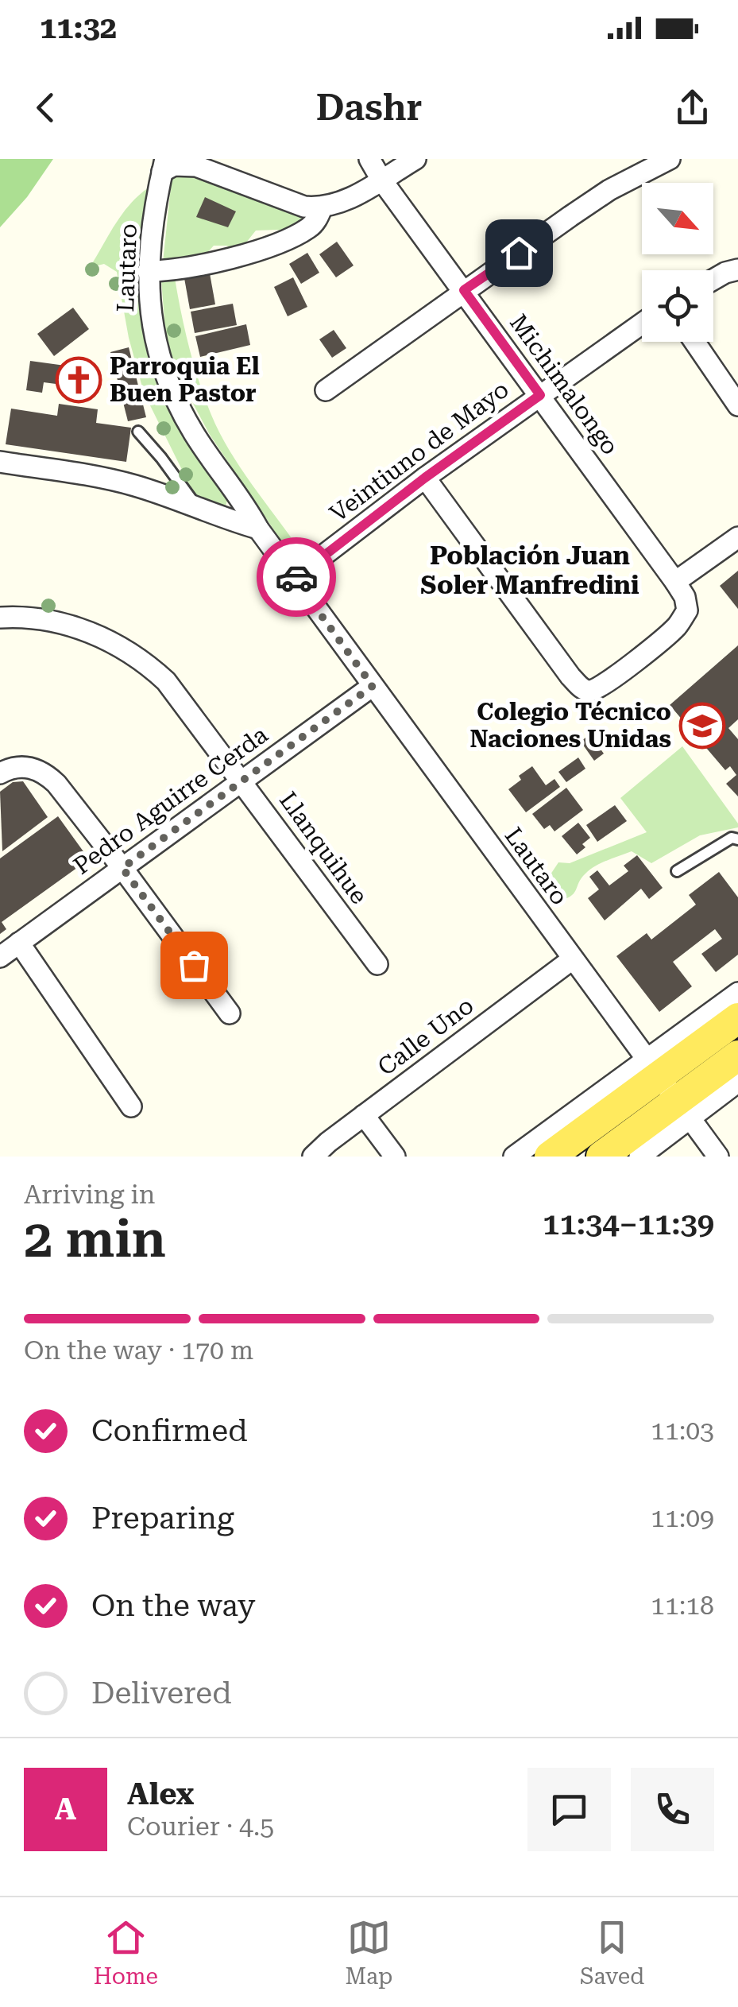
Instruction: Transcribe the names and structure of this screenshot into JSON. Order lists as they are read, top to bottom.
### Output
{
  "streets": {
    "street": [
      "Lautaro",
      "Michimalongo",
      "Veintiuno de Mayo",
      "Pedro Aguirre Cerda",
      "Llanquihue",
      "Calle Uno"
    ]
  },
  "crossings": [
    ["Lautaro", "Veintiuno de Mayo"],
    ["Lautaro", "Pedro Aguirre Cerda"],
    ["Lautaro", "Calle Uno"],
    ["Michimalongo", "Veintiuno de Mayo"],
    ["Pedro Aguirre Cerda", "Llanquihue"]
  ],
  "districts": ["Población Juan Soler Manfredini"],
  "places": {
    "church": ["Parroquia El Buen Pastor"],
    "school or university": ["Colegio Técnico Naciones Unidas"]
  },
  "north": "bottom right",
  "page": {
    "status": "11:32",
    "header": "Dashr",
    "heading": ["2 min", "Arriving in", "11:34–11:39"],
    "panel": ["Alex", "Courier · 4.5"],
    "bar": "On the way · 170 m",
    "list": [
      ["Confirmed", "11:03"],
      ["Preparing", "11:09"],
      ["On the way", "11:18"],
      "Delivered"
    ],
    "round": "A",
    "tabs": ["Home", "Map", "Saved"]
  }
}
